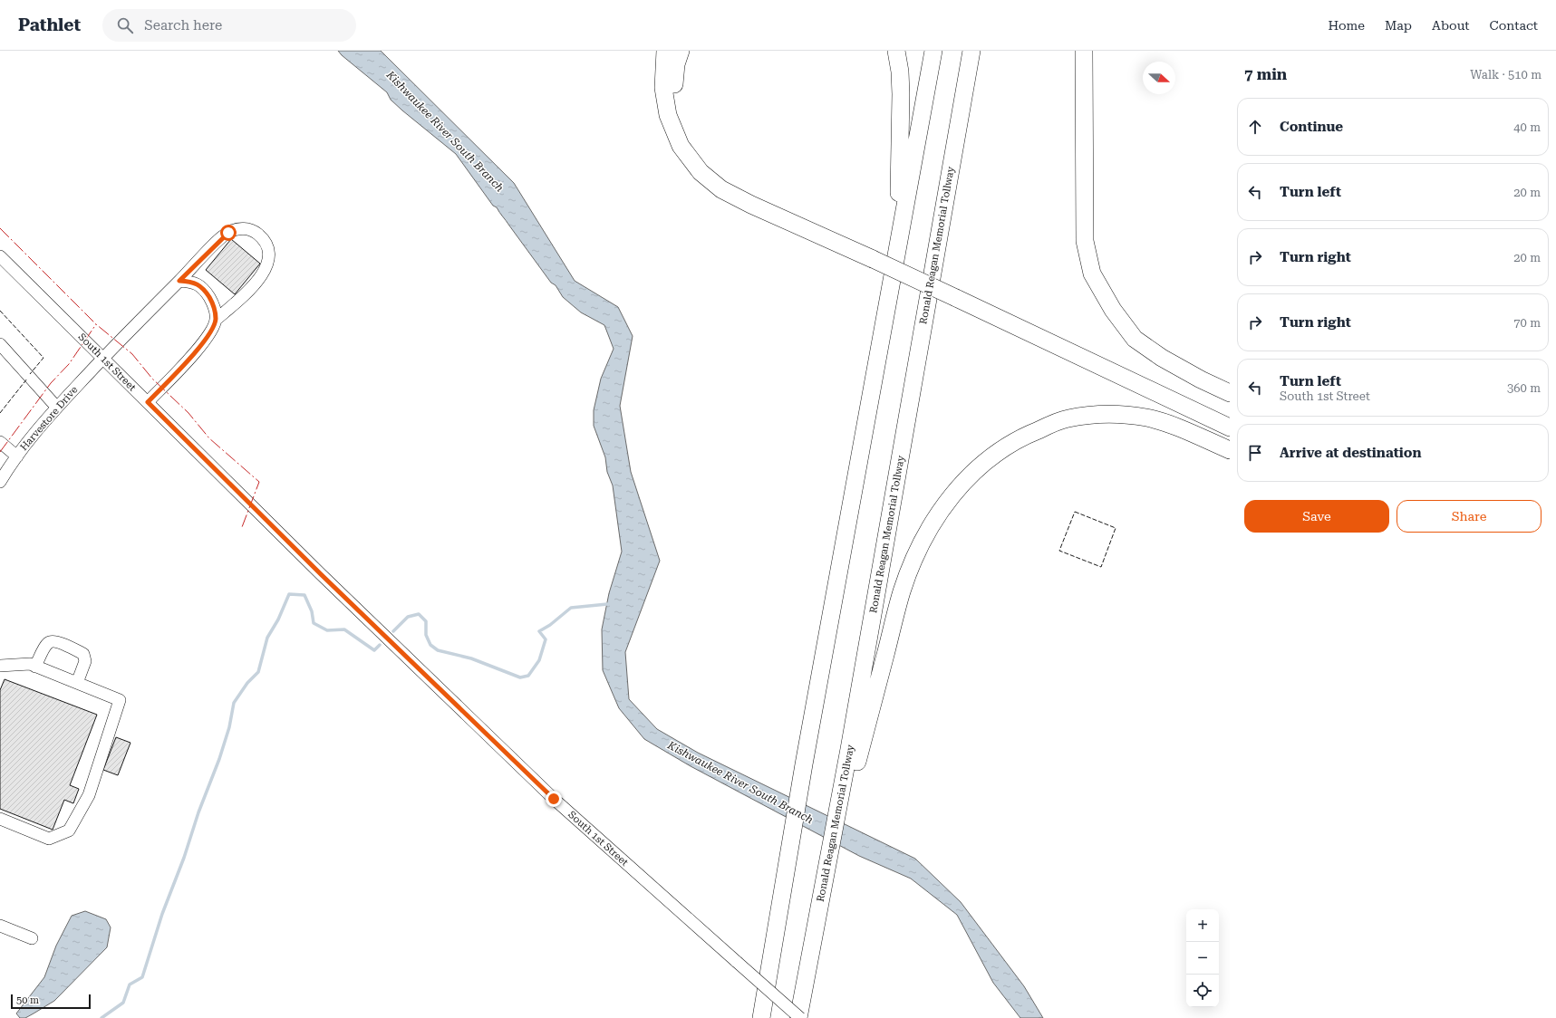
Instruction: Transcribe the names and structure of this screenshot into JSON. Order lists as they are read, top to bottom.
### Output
{
  "streets": {
    "highway": ["Ronald Reagan Memorial Tollway"],
    "street": ["South 1st Street", "Harvestore Drive"]
  },
  "crossings": [
    ["Ronald Reagan Memorial Tollway", "South 1st Street"],
    ["South 1st Street", "Harvestore Drive"]
  ],
  "water": ["Kishwaukee River South Branch"],
  "scale_bar": "50 m",
  "north": "right",
  "page": {
    "header": "Pathlet",
    "search": "Search here",
    "nav": [
      "Home",
      "Map",
      "About",
      "Contact"
    ],
    "heading": ["7 min", "Walk · 510 m"],
    "list": [
      ["Continue", "40 m"],
      ["Turn left", "20 m"],
      ["Turn right", "20 m"],
      ["Turn right", "70 m"],
      ["Turn left", "South 1st Street", "360 m"],
      "Arrive at destination"
    ],
    "buttons": ["Save", "Share"],
    "map_buttons": ["+", "−"],
    "scale": "50 m"
  }
}
